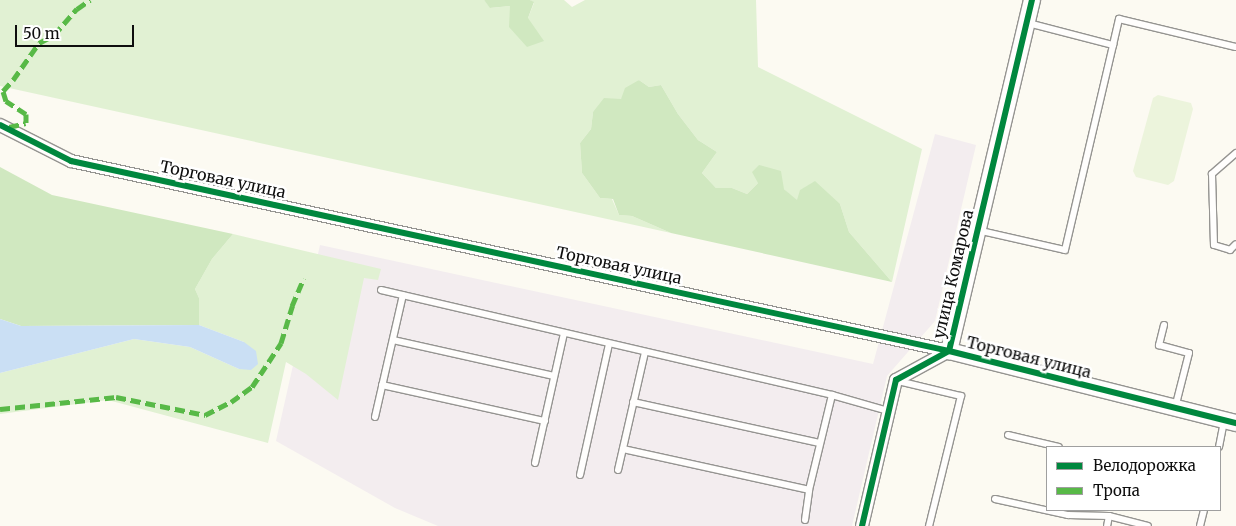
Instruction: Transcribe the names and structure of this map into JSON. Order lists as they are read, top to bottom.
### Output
{
  "streets": {
    "street": ["Торговая улица", "улица Комарова"]
  },
  "crossings": [
    ["Торговая улица", "улица Комарова"]
  ],
  "legend": ["Велодорожка", "Тропа"],
  "scale_bar": "50 m"
}
